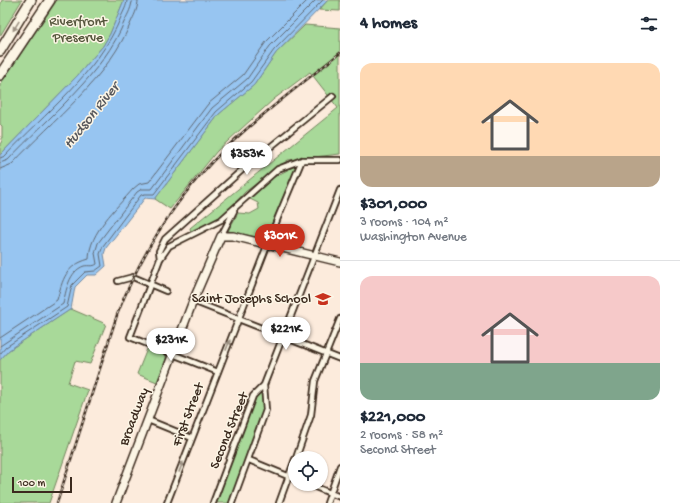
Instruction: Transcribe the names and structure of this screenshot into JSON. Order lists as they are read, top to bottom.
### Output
{
  "streets": {
    "street": ["First Street", "Broadway", "Second Street"]
  },
  "water": ["Hudson River"],
  "parks": ["Riverfront Preserve"],
  "places": {
    "school or university": ["Saint Josephs School"]
  },
  "scale_bar": "100 m",
  "page": {
    "heading": "4 homes",
    "list": [
      {
        "name": "$301,000",
        "note": "3 rooms · 104 m² · Washington Avenue"
      },
      {
        "name": "$221,000",
        "note": "2 rooms · 58 m² · Second Street"
      }
    ],
    "price": [
      "$353K",
      "$301K",
      "$221K",
      "$231K"
    ],
    "scale": "100 m"
  }
}
